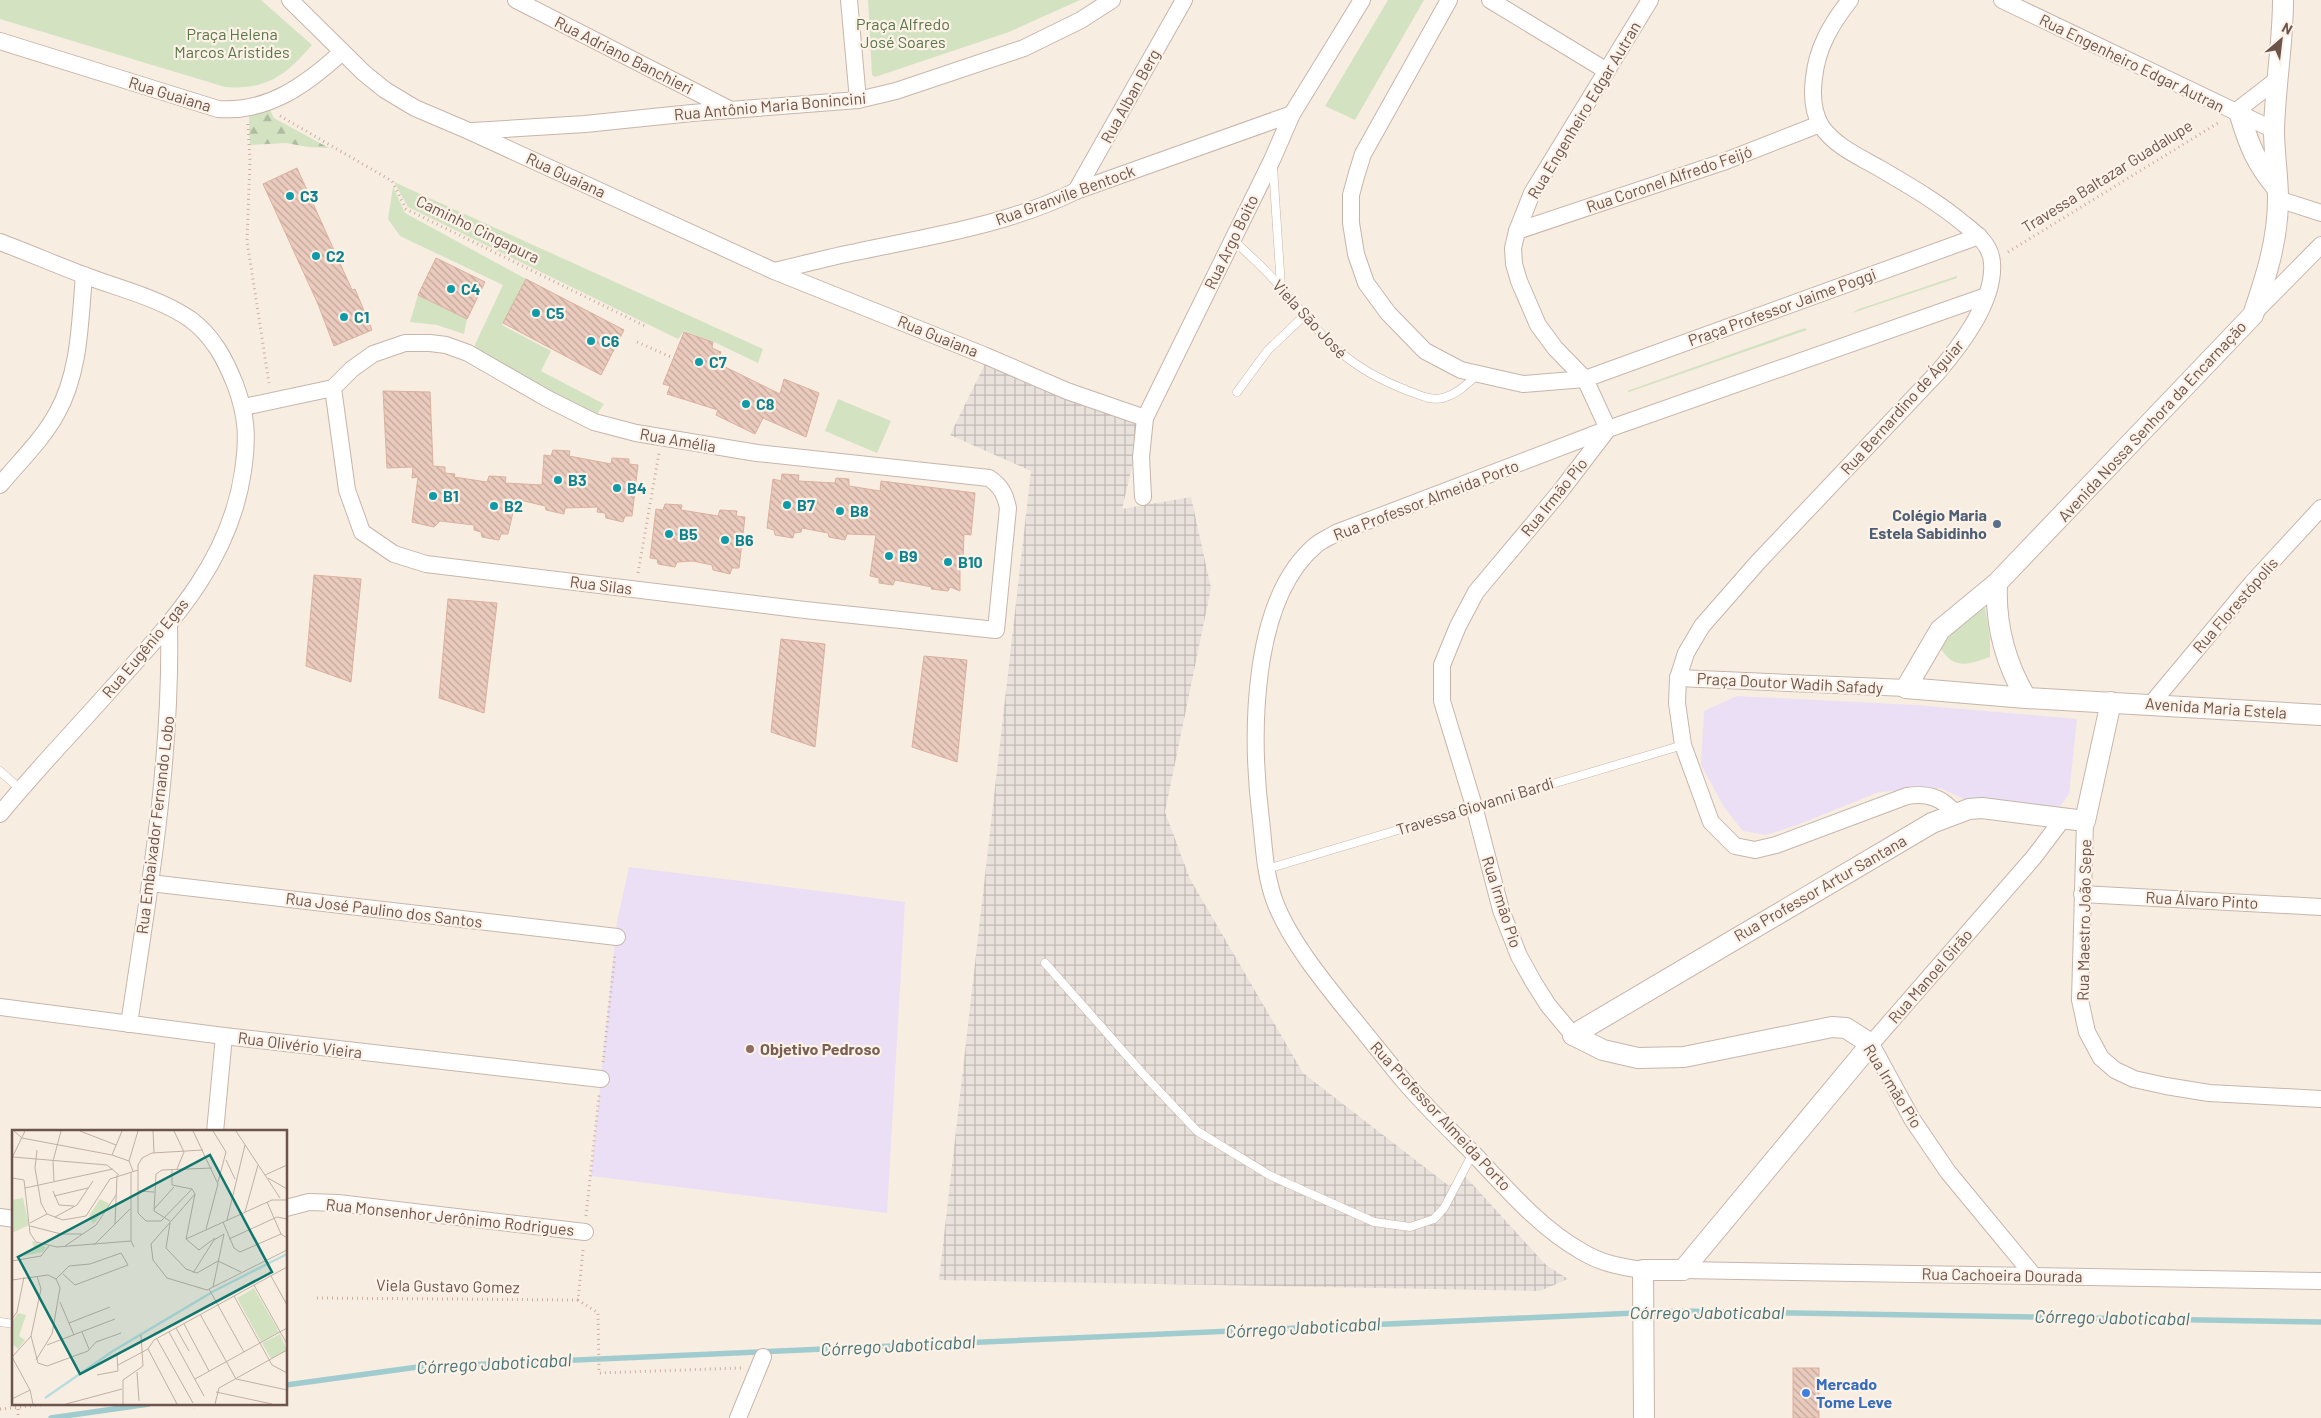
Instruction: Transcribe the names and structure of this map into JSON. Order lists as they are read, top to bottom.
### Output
{
  "streets": {
    "street": [
      "Rua Adriano Banchieri",
      "Rua Engenheiro Edgar Autran",
      "Rua Guaiana",
      "Rua Alban Berg",
      "Rua Antônio Maria Bonincini",
      "Rua Coronel Alfredo Feijó",
      "Rua Granvile Bentock",
      "Rua Argo Boito",
      "Praça Professor Jaime Poggi",
      "Rua Bernardino de Águiar",
      "Avenida Nossa Senhora da Encarnação",
      "Rua Amélia",
      "Rua Irmão Pio",
      "Rua Professor Almeida Porto",
      "Rua Silas",
      "Rua Florestópolis",
      "Rua Eugênio Egas",
      "Praça Doutor Wadih Safady",
      "Avenida Maria Estela",
      "Rua Embaixador Fernando Lobo",
      "Rua Professor Artur Santana",
      "Rua Álvaro Pinto",
      "Rua José Paulino dos Santos",
      "Rua Maestro João Sepe",
      "Rua Manoel Girão",
      "Rua Olivério Vieira",
      "Rua Monsenhor Jerônimo Rodrigues",
      "Rua Cachoeira Dourada"
    ],
    "lane": ["Viela São José", "Travessa Giovanni Bardi"],
    "path": ["Travessa Baltazar Guadalupe", "Caminho Cingapura", "Viela Gustavo Gomez"]
  },
  "crossings": [
    ["Rua Adriano Banchieri", "Rua Antônio Maria Bonincini"],
    ["Rua Engenheiro Edgar Autran", "Travessa Baltazar Guadalupe"],
    ["Rua Engenheiro Edgar Autran", "Rua Coronel Alfredo Feijó"],
    ["Rua Engenheiro Edgar Autran", "Praça Professor Jaime Poggi"],
    ["Rua Engenheiro Edgar Autran", "Avenida Nossa Senhora da Encarnação"],
    ["Rua Guaiana", "Rua Antônio Maria Bonincini"],
    ["Rua Guaiana", "Rua Granvile Bentock"],
    ["Rua Guaiana", "Caminho Cingapura"],
    ["Rua Guaiana", "Rua Argo Boito"],
    ["Rua Alban Berg", "Rua Granvile Bentock"],
    ["Travessa Baltazar Guadalupe", "Rua Bernardino de Águiar"],
    ["Rua Granvile Bentock", "Rua Argo Boito"],
    ["Rua Argo Boito", "Viela São José"],
    ["Praça Professor Jaime Poggi", "Viela São José"],
    ["Rua Bernardino de Águiar", "Praça Doutor Wadih Safady"],
    ["Avenida Nossa Senhora da Encarnação", "Praça Doutor Wadih Safady"],
    ["Rua Amélia", "Rua Silas"],
    ["Rua Irmão Pio", "Rua Professor Almeida Porto"],
    ["Rua Irmão Pio", "Travessa Giovanni Bardi"],
    ["Rua Irmão Pio", "Rua Professor Artur Santana"],
    ["Rua Irmão Pio", "Rua Manoel Girão"],
    ["Rua Irmão Pio", "Rua Cachoeira Dourada"],
    ["Rua Professor Almeida Porto", "Travessa Giovanni Bardi"],
    ["Rua Professor Almeida Porto", "Rua Manoel Girão"],
    ["Rua Professor Almeida Porto", "Rua Cachoeira Dourada"],
    ["Rua Florestópolis", "Avenida Maria Estela"],
    ["Rua Eugênio Egas", "Rua Embaixador Fernando Lobo"],
    ["Praça Doutor Wadih Safady", "Avenida Maria Estela"],
    ["Praça Doutor Wadih Safady", "Travessa Giovanni Bardi"],
    ["Praça Doutor Wadih Safady", "Rua Professor Artur Santana"],
    ["Praça Doutor Wadih Safady", "Rua Maestro João Sepe"],
    ["Avenida Maria Estela", "Rua Maestro João Sepe"],
    ["Rua Embaixador Fernando Lobo", "Rua José Paulino dos Santos"],
    ["Rua Embaixador Fernando Lobo", "Rua Olivério Vieira"],
    ["Rua Professor Artur Santana", "Rua Maestro João Sepe"],
    ["Rua Professor Artur Santana", "Rua Manoel Girão"],
    ["Rua Álvaro Pinto", "Rua Maestro João Sepe"],
    ["Rua Manoel Girão", "Rua Cachoeira Dourada"]
  ],
  "water": ["Córrego Jaboticabal"],
  "parks": ["Praça Alfredo José Soares", "Praça Helena Marcos Aristides"],
  "places": [
    "C3",
    "C2",
    "C4",
    "C5",
    "C1",
    "C6",
    "C7",
    "C8",
    "B3",
    "B4",
    "B1",
    "B7",
    "B2",
    "B8",
    "Colégio Maria Estela Sabidinho",
    "B5",
    "B6",
    "B9",
    "B10",
    "Objetivo Pedroso",
    "Mercado Tome Leve"
  ],
  "north": "top right"
}
